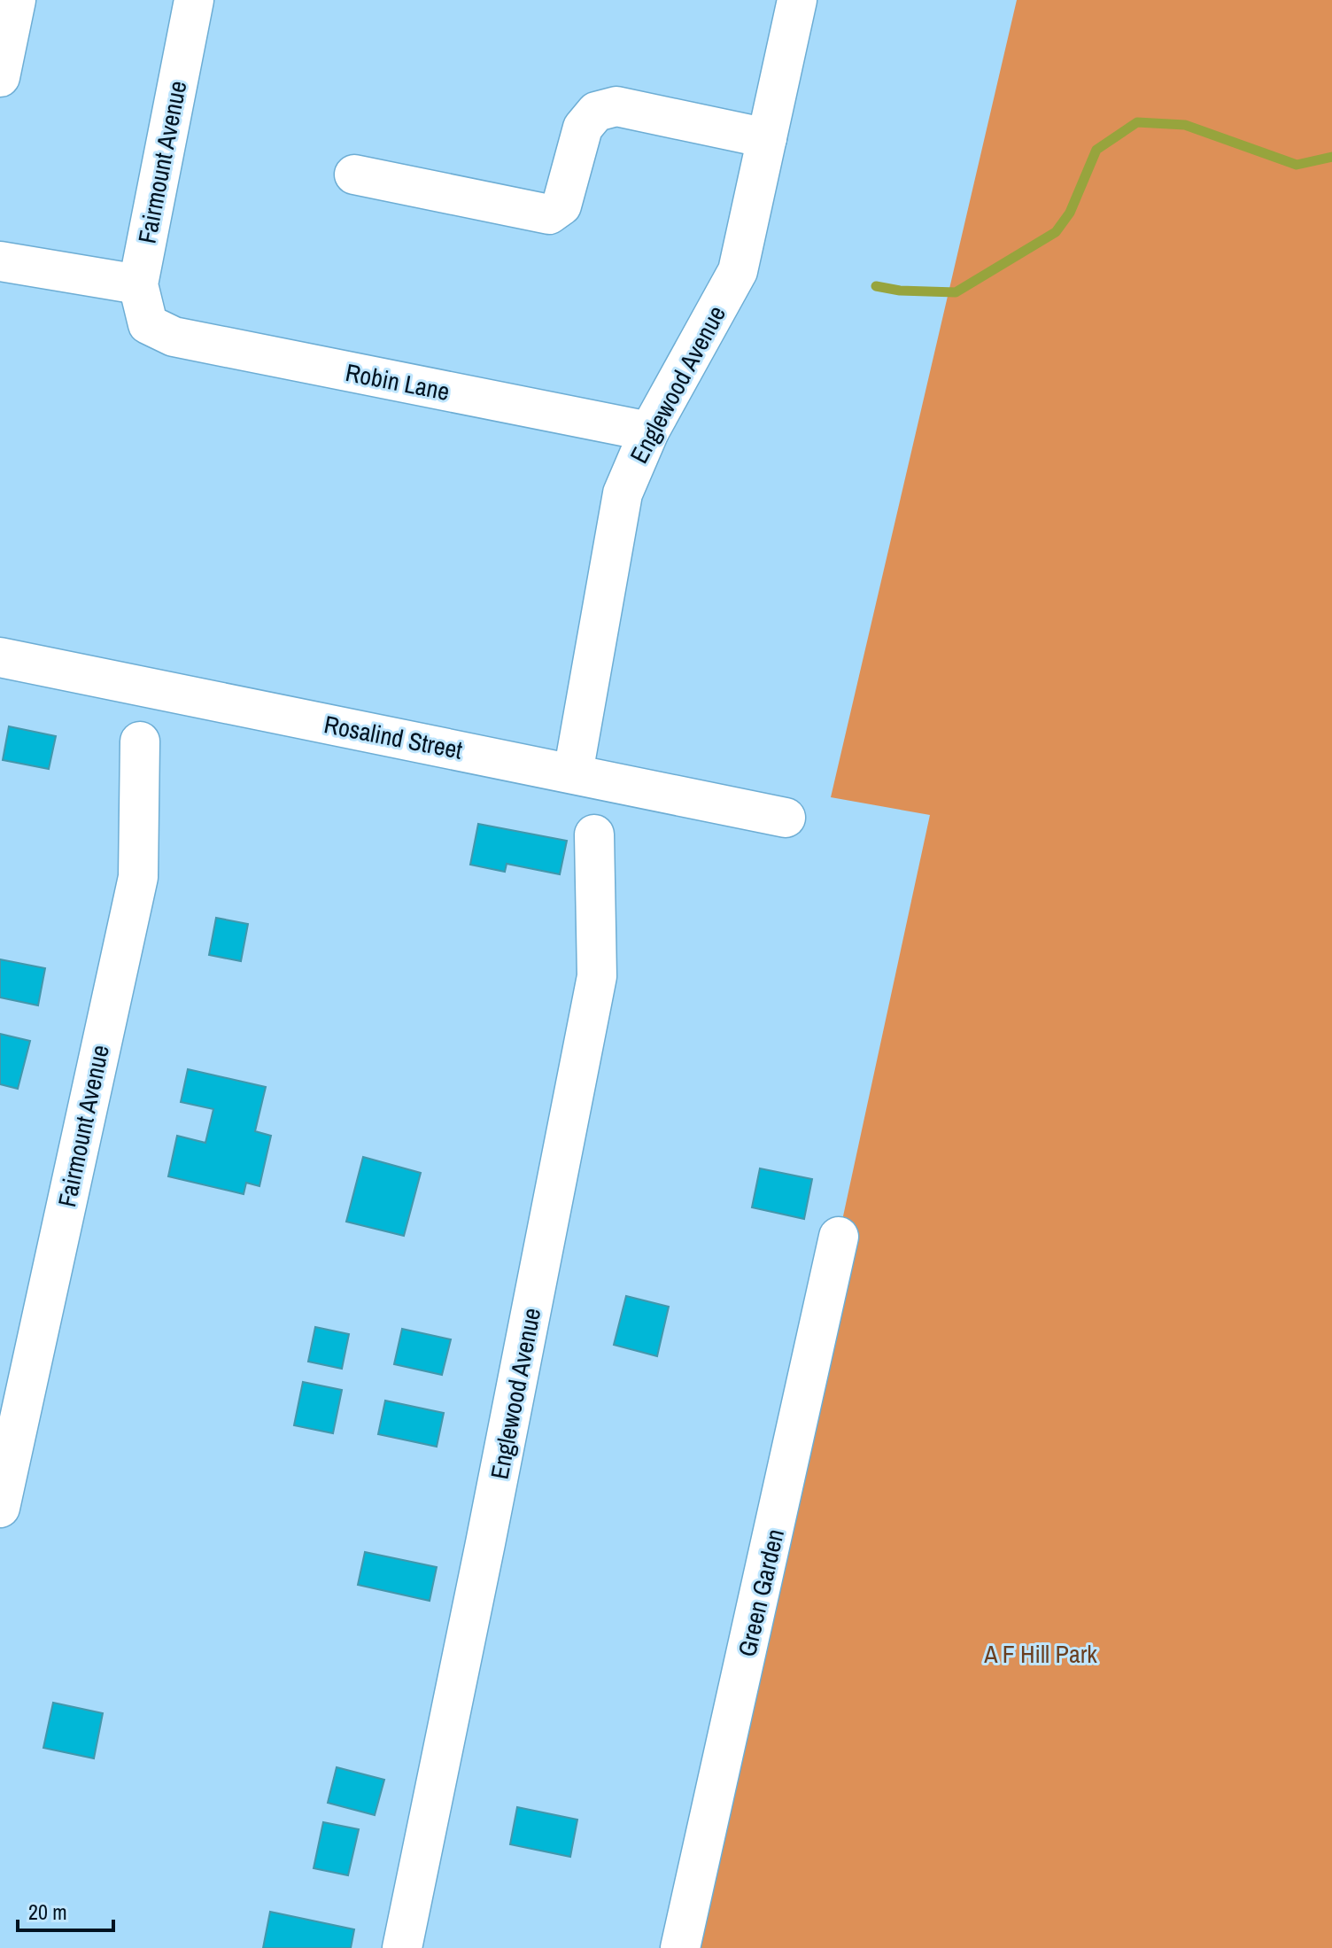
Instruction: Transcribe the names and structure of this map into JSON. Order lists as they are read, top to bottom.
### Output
{
  "streets": {
    "street": [
      "Fairmount Avenue",
      "Robin Lane",
      "Englewood Avenue",
      "Rosalind Street",
      "Green Garden"
    ]
  },
  "crossings": [
    ["Fairmount Avenue", "Robin Lane"],
    ["Robin Lane", "Englewood Avenue"],
    ["Englewood Avenue", "Rosalind Street"]
  ],
  "parks": ["A F Hill Park"],
  "scale_bar": "20 m"
}
